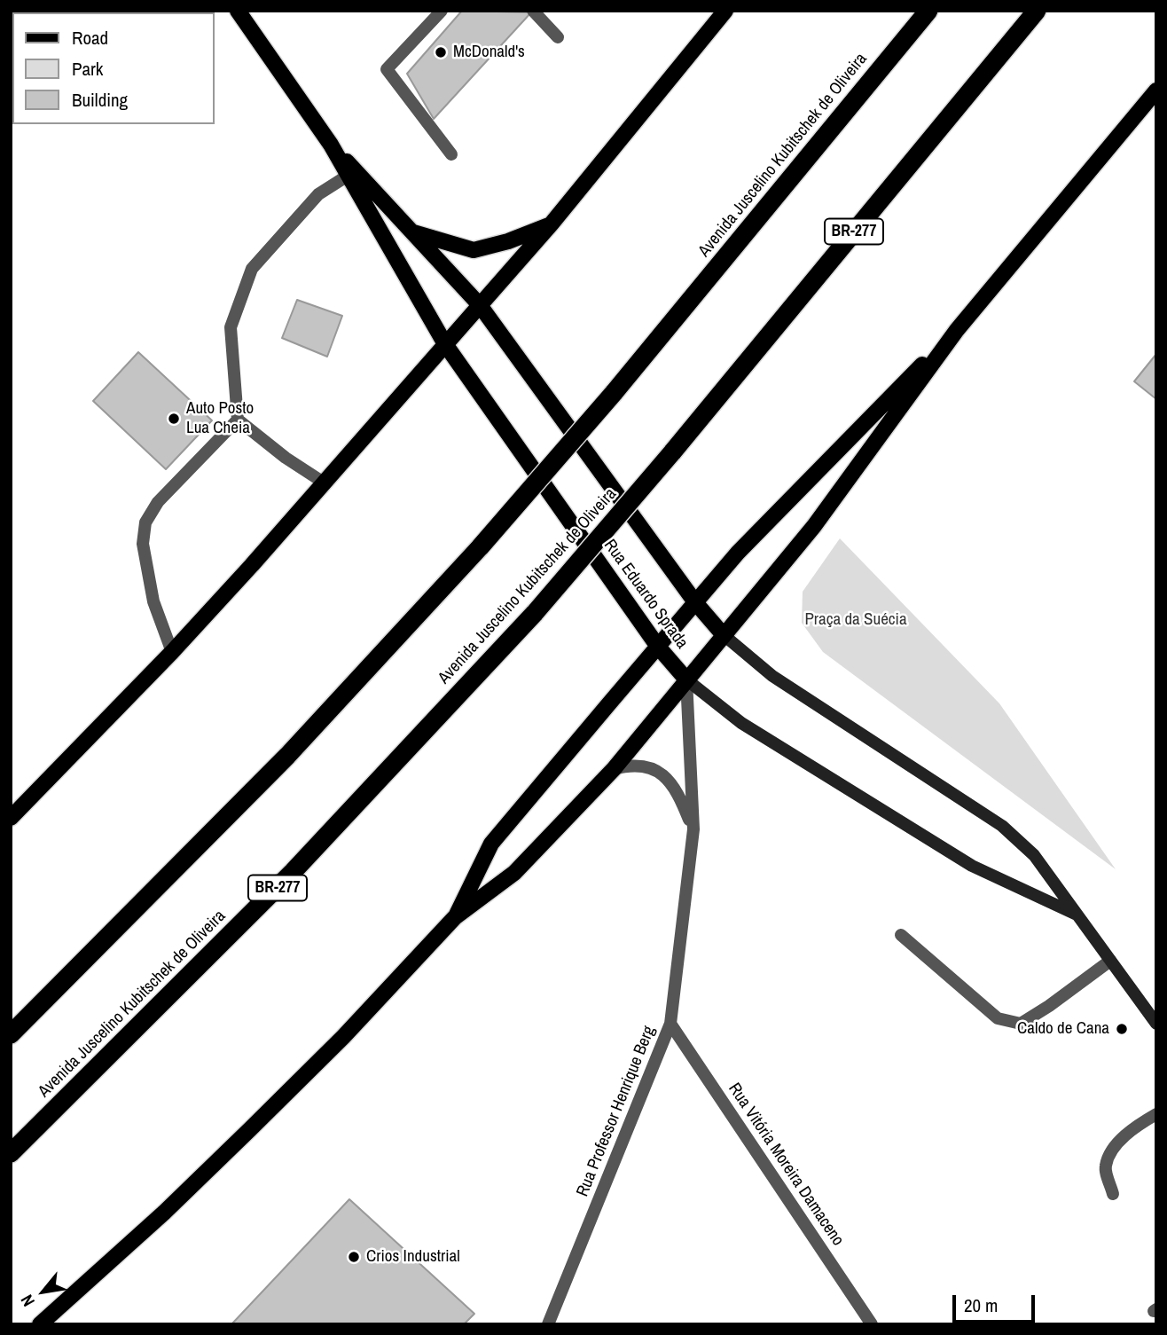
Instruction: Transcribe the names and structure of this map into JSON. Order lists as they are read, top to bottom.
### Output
{
  "streets": {
    "highway": ["Avenida Juscelino Kubitschek de Oliveira", "BR-277"],
    "main road": ["Rua Eduardo Sprada"],
    "street": ["Rua Professor Henrique Berg", "Rua Vitória Moreira Damaceno"]
  },
  "crossings": [
    ["Rua Eduardo Sprada", "Rua Professor Henrique Berg"],
    ["Rua Professor Henrique Berg", "Rua Vitória Moreira Damaceno"]
  ],
  "parks": ["Praça da Suécia"],
  "places": [
    "McDonald's",
    "Auto Posto Lua Cheia",
    "Caldo de Cana",
    "Crios Industrial"
  ],
  "legend": ["Road", "Park", "Building"],
  "scale_bar": "20 m",
  "north": "bottom left"
}
